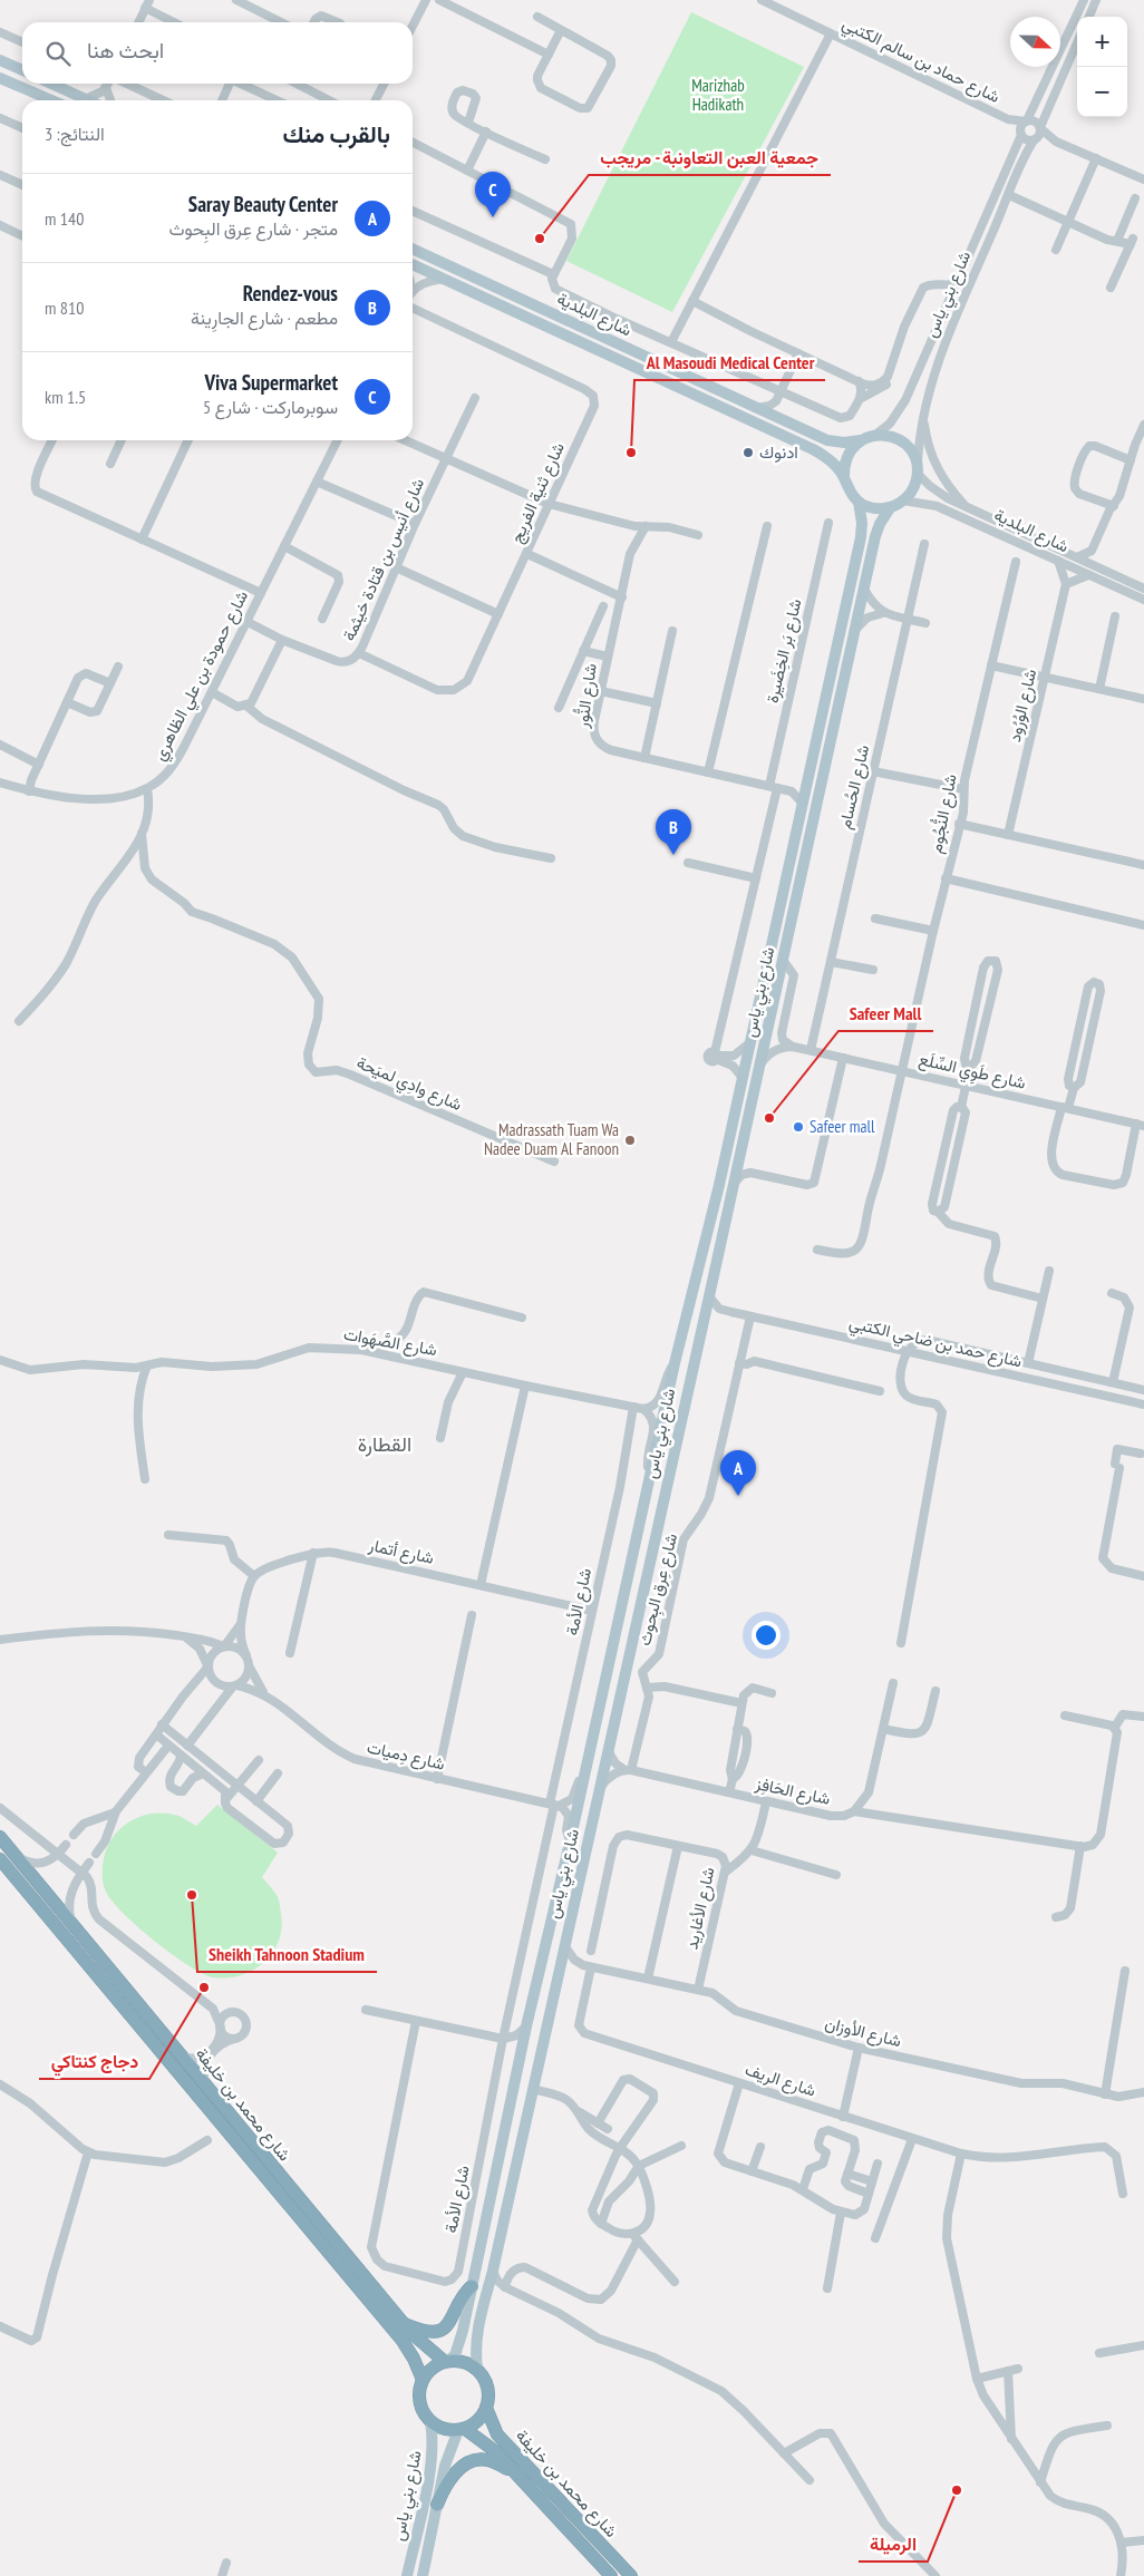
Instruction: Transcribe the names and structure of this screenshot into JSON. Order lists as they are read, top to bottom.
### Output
{
  "streets": {
    "highway": ["شارع محمد بن خليفة"],
    "main road": ["شارع بني ياس", "شارع البلدية"],
    "street": [
      "شارع حماد بن سالم الكتبي",
      "شارع ثنية الفريج",
      "شارع أنيس بن قتادة خيثمة",
      "شارع بَر الخِضَيرة",
      "شارع حمودة بن علي الظاهري",
      "شارع النُّور",
      "شارع الوُرُود",
      "شارع الحُسام",
      "شارع النُّجُوم",
      "شارع طَوِي السِّلَع",
      "شارع وادِي لميَحة",
      "شارع الصَّهَوات",
      "شارع حمد بن ضاحي الكتبي",
      "شارع أتمار",
      "شارع عِرق البِحوث",
      "شارع الأمة",
      "شارع دِميات",
      "شارع الحَافِز",
      "شارع الأغاريد",
      "شارع الأوزان",
      "شارع الريف"
    ]
  },
  "crossings": [
    ["شارع حماد بن سالم الكتبي", "شارع بني ياس"],
    ["شارع بني ياس", "شارع البلدية"],
    ["شارع بني ياس", "شارع الأوزان"],
    ["شارع بني ياس", "شارع محمد بن خليفة"],
    ["شارع ثنية الفريج", "شارع أنيس بن قتادة خيثمة"],
    ["شارع أنيس بن قتادة خيثمة", "شارع حمودة بن علي الظاهري"],
    ["شارع بَر الخِضَيرة", "شارع النُّور"],
    ["شارع الحُسام", "شارع طَوِي السِّلَع"],
    ["شارع النُّجُوم", "شارع طَوِي السِّلَع"],
    ["شارع الصَّهَوات", "شارع الأمة"],
    ["شارع حمد بن ضاحي الكتبي", "شارع عِرق البِحوث"],
    ["شارع أتمار", "شارع الأمة"],
    ["شارع عِرق البِحوث", "شارع الحَافِز"],
    ["شارع الأمة", "شارع دِميات"],
    ["شارع الأغاريد", "شارع الأوزان"],
    ["شارع الأوزان", "شارع الريف"]
  ],
  "districts": ["القطارة"],
  "parks": ["Marizhab Hadikath"],
  "places": [
    "جمعية العبن التعاونبة - مريجب",
    "Al Masoudi Medical Center",
    "ادنوك",
    "Safeer Mall",
    "Safeer mall",
    "Madrassath Tuam Wa Nadee Duam Al Fanoon",
    "Sheikh Tahnoon Stadium",
    "دجاج كنتاكي",
    "الرميلة"
  ],
  "north": "right",
  "page": {
    "map_buttons": ["+", "−"],
    "search": "ابحث هنا",
    "heading": ["بالقرب منك", "النتائج: 3"],
    "pins": ["C", "B", "A"],
    "list": [
      {
        "mark": "A",
        "name": "Saray Beauty Center",
        "note": "متجر · شارع عِرق البِحوث",
        "value": "140 m"
      },
      {
        "mark": "B",
        "name": "Rendez-vous",
        "note": "مطعم · شارع الجارِينة",
        "value": "810 m"
      },
      {
        "mark": "C",
        "name": "Viva Supermarket",
        "note": "سوبرماركت · شارع 5",
        "value": "1.5 km"
      }
    ]
  }
}
